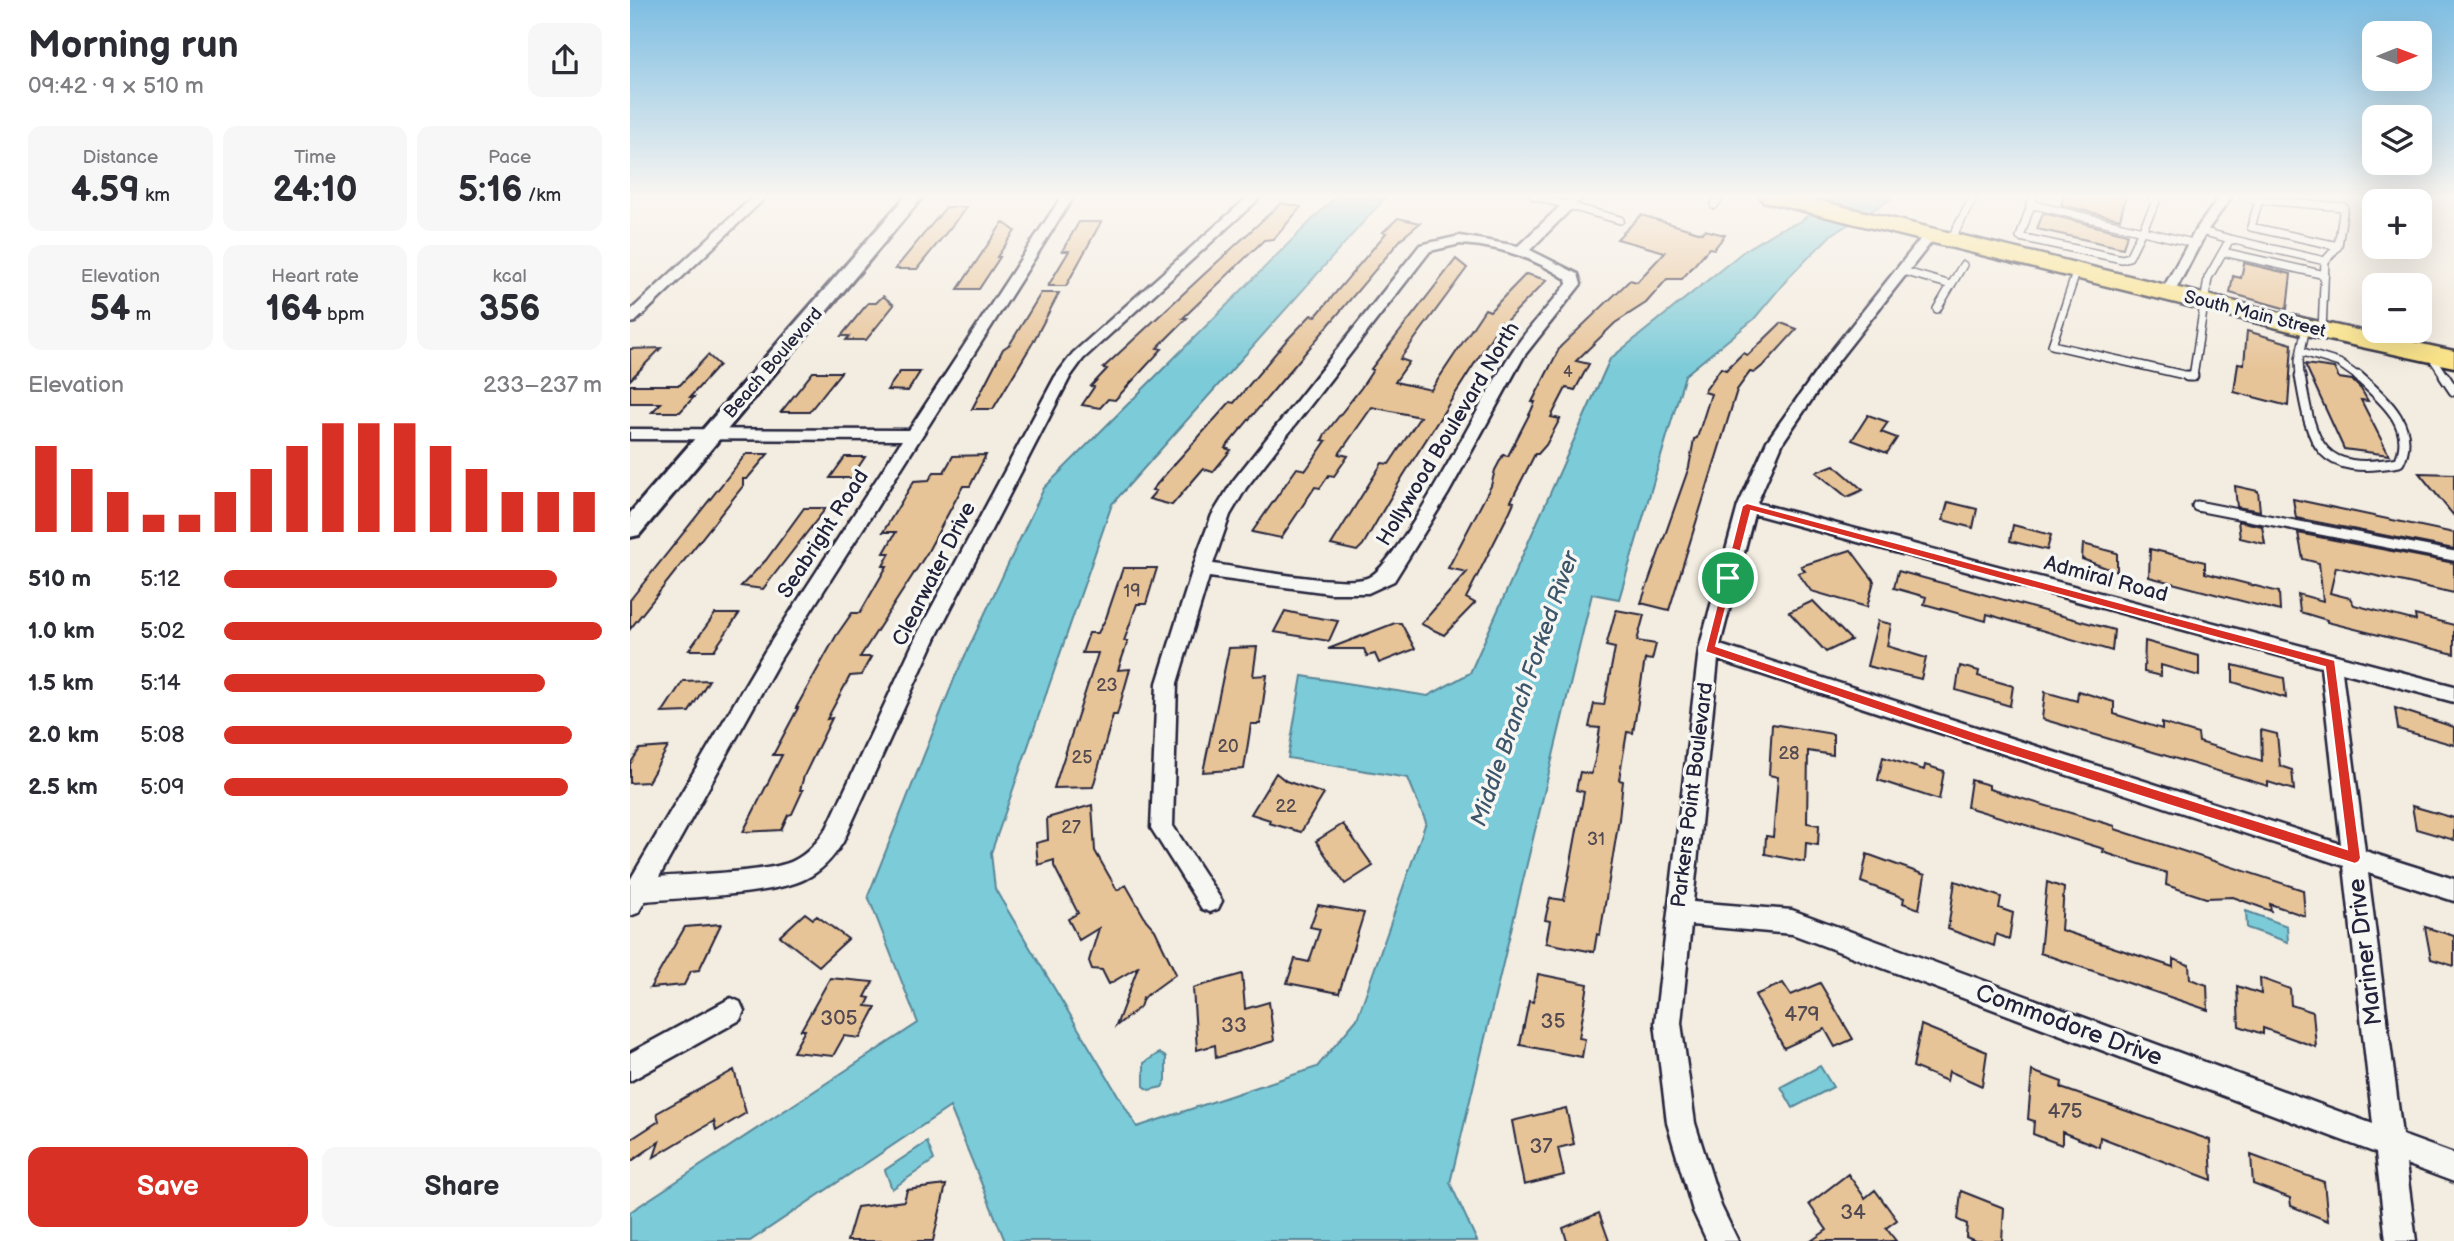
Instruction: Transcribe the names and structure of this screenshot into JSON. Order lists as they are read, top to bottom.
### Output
{
  "streets": {
    "highway": ["South Main Street"],
    "street": [
      "Beach Boulevard",
      "Hollywood Boulevard North",
      "Seabright Road",
      "Clearwater Drive",
      "Admiral Road",
      "Parkers Point Boulevard",
      "Mariner Drive",
      "Commodore Drive"
    ]
  },
  "crossings": [
    ["Seabright Road", "Clearwater Drive"],
    ["Admiral Road", "Parkers Point Boulevard"],
    ["Admiral Road", "Mariner Drive"],
    ["Parkers Point Boulevard", "Commodore Drive"],
    ["Mariner Drive", "Commodore Drive"]
  ],
  "water": ["Middle Branch Forked River"],
  "house_numbers": [
    "4",
    "19",
    "23",
    "20",
    "28",
    "25",
    "22",
    "27",
    "31",
    "479",
    "305",
    "35",
    "33",
    "475",
    "37",
    "34"
  ],
  "north": "right",
  "page": {
    "heading": ["Morning run", "09:42 · 9 × 510 m"],
    "map_buttons": ["+", "−"],
    "stats": [
      ["Distance", "4.59 km"],
      ["Time", "24:10"],
      ["Pace", "5:16 /km"],
      ["Elevation", "54 m"],
      ["Heart rate", "164 bpm"],
      ["kcal", "356"]
    ],
    "chart": ["Elevation", "233–237 m"],
    "list": [
      {
        "name": "510 m",
        "note": "5:12"
      },
      {
        "name": "1.0 km",
        "note": "5:02"
      },
      {
        "name": "1.5 km",
        "note": "5:14"
      },
      {
        "name": "2.0 km",
        "note": "5:08"
      },
      {
        "name": "2.5 km",
        "note": "5:09"
      }
    ],
    "buttons": ["Save", "Share"]
  }
}
